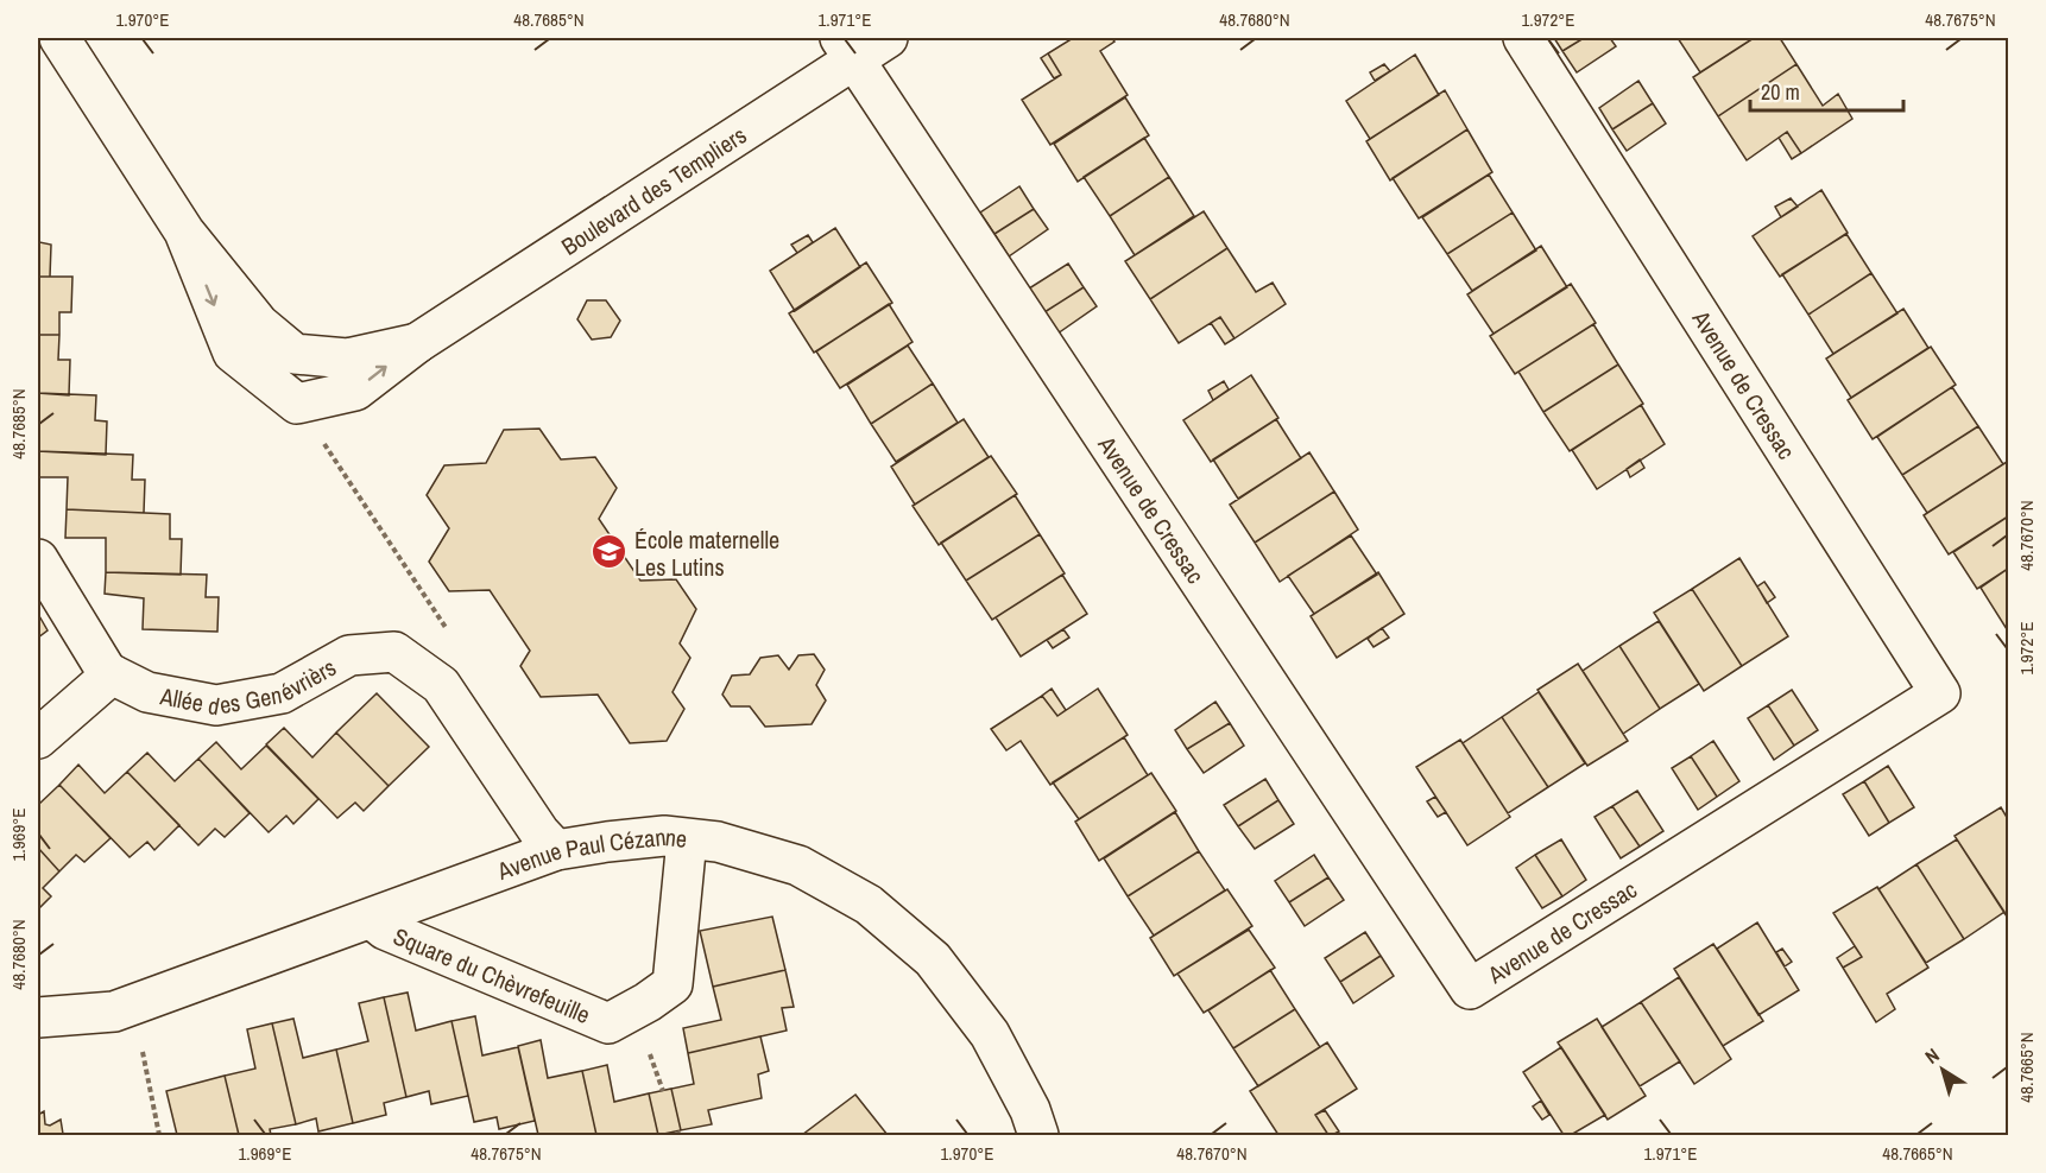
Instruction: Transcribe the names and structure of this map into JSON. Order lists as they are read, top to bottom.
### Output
{
  "streets": {
    "street": [
      "Boulevard des Templiers",
      "Avenue de Cressac",
      "Allée des Genévrièrs",
      "Avenue Paul Cézanne",
      "Square du Chèvrefeuille"
    ]
  },
  "crossings": [
    ["Boulevard des Templiers", "Avenue de Cressac"],
    ["Allée des Genévrièrs", "Avenue Paul Cézanne"],
    ["Avenue Paul Cézanne", "Square du Chèvrefeuille"]
  ],
  "places": {
    "school or university": ["École maternelle Les Lutins"]
  },
  "scale_bar": "20 m",
  "north": "top left",
  "coordinates": [
    "1.970°E",
    "48.7685°N",
    "1.971°E",
    "48.7680°N",
    "1.972°E",
    "48.7675°N",
    "48.7670°N",
    "1.969°E",
    "48.7665°N"
  ]
}
